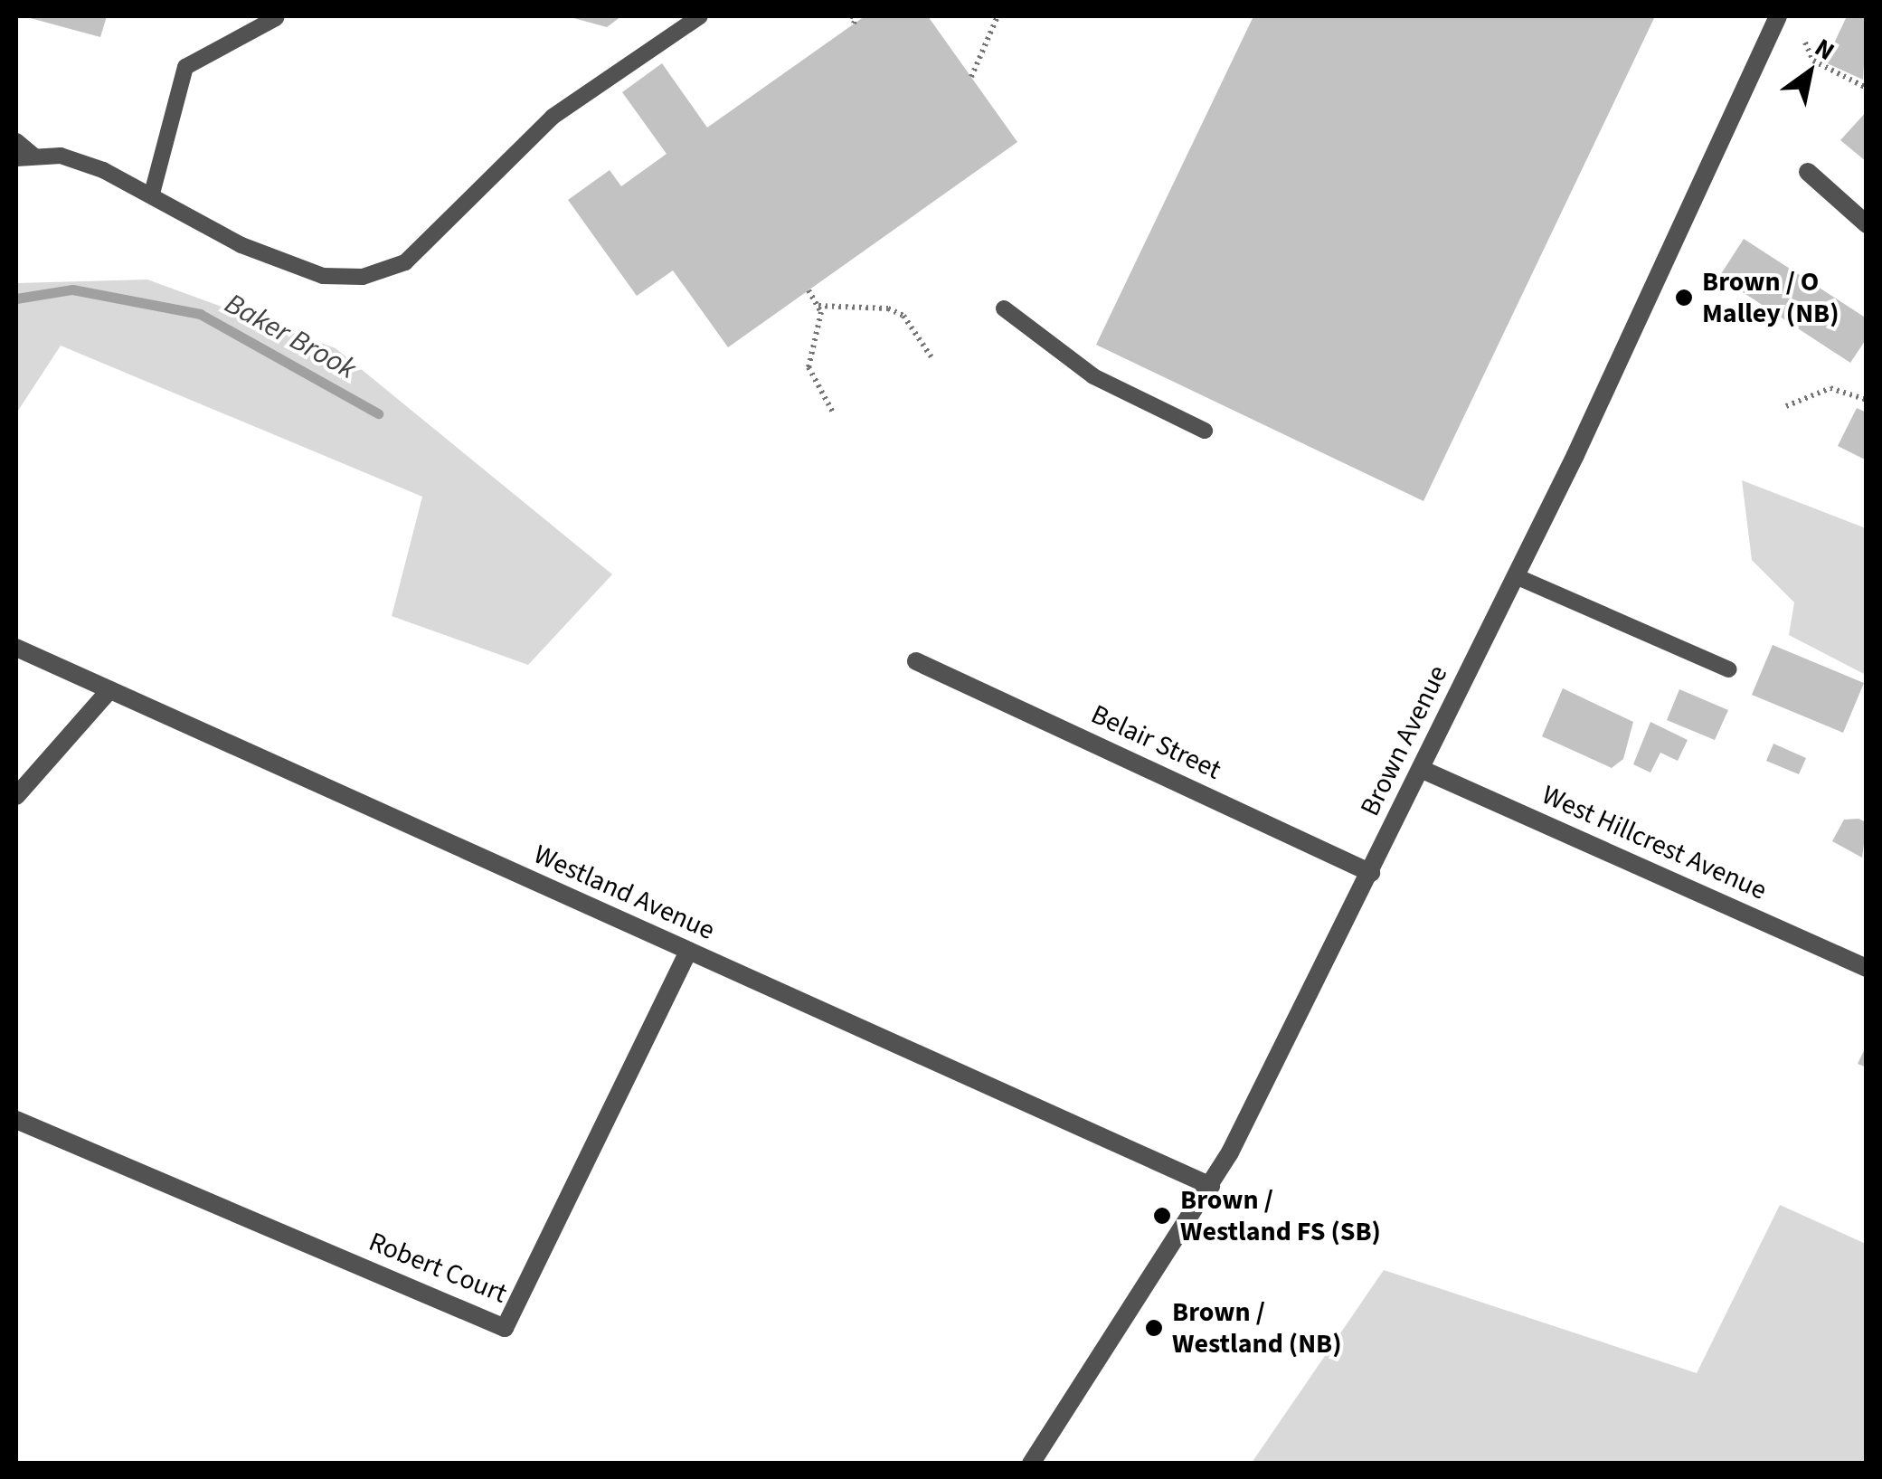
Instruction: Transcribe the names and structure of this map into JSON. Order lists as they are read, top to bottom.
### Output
{
  "streets": {
    "street": [
      "Brown Avenue",
      "Belair Street",
      "West Hillcrest Avenue",
      "Westland Avenue",
      "Robert Court"
    ]
  },
  "crossings": [
    ["Brown Avenue", "Belair Street"],
    ["Brown Avenue", "West Hillcrest Avenue"],
    ["Brown Avenue", "Westland Avenue"],
    ["Westland Avenue", "Robert Court"]
  ],
  "water": ["Baker Brook"],
  "places": ["Brown / O Malley (NB)", "Brown / Westland FS (SB)", "Brown / Westland (NB)"],
  "north": "top right"
}
